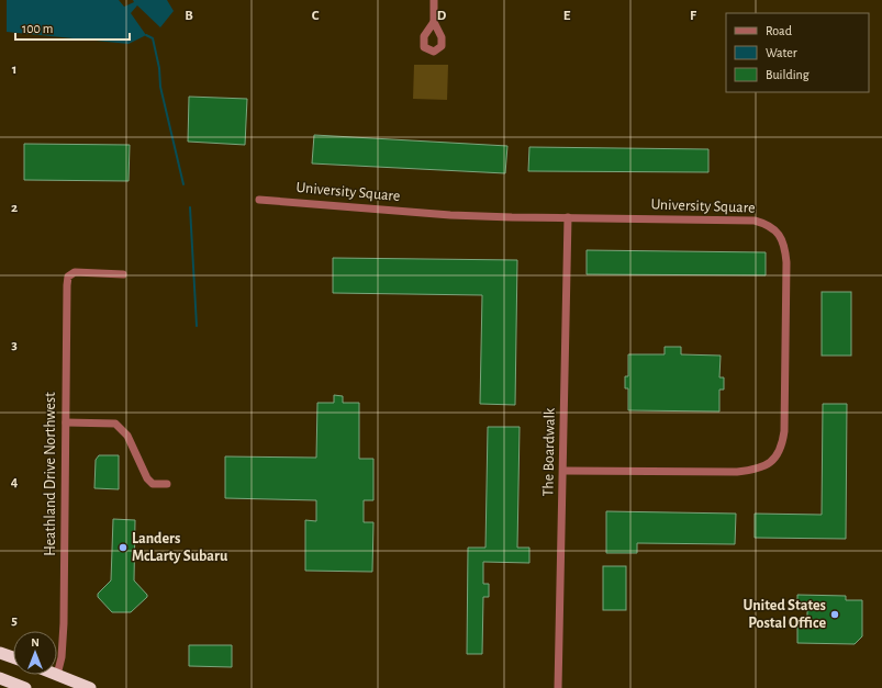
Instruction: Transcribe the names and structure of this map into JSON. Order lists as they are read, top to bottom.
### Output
{
  "streets": {
    "street": ["University Square", "The Boardwalk", "Heathland Drive Northwest"]
  },
  "crossings": [
    ["University Square", "The Boardwalk"]
  ],
  "places": ["Landers McLarty Subaru", "United States Postal Office"],
  "legend": ["Road", "Water", "Building"],
  "scale_bar": "100 m",
  "north": "top",
  "grid": {
    "columns": [
      "B",
      "C",
      "D",
      "E",
      "F"
    ],
    "rows": [
      "1",
      "2",
      "3",
      "4",
      "5"
    ]
  }
}
